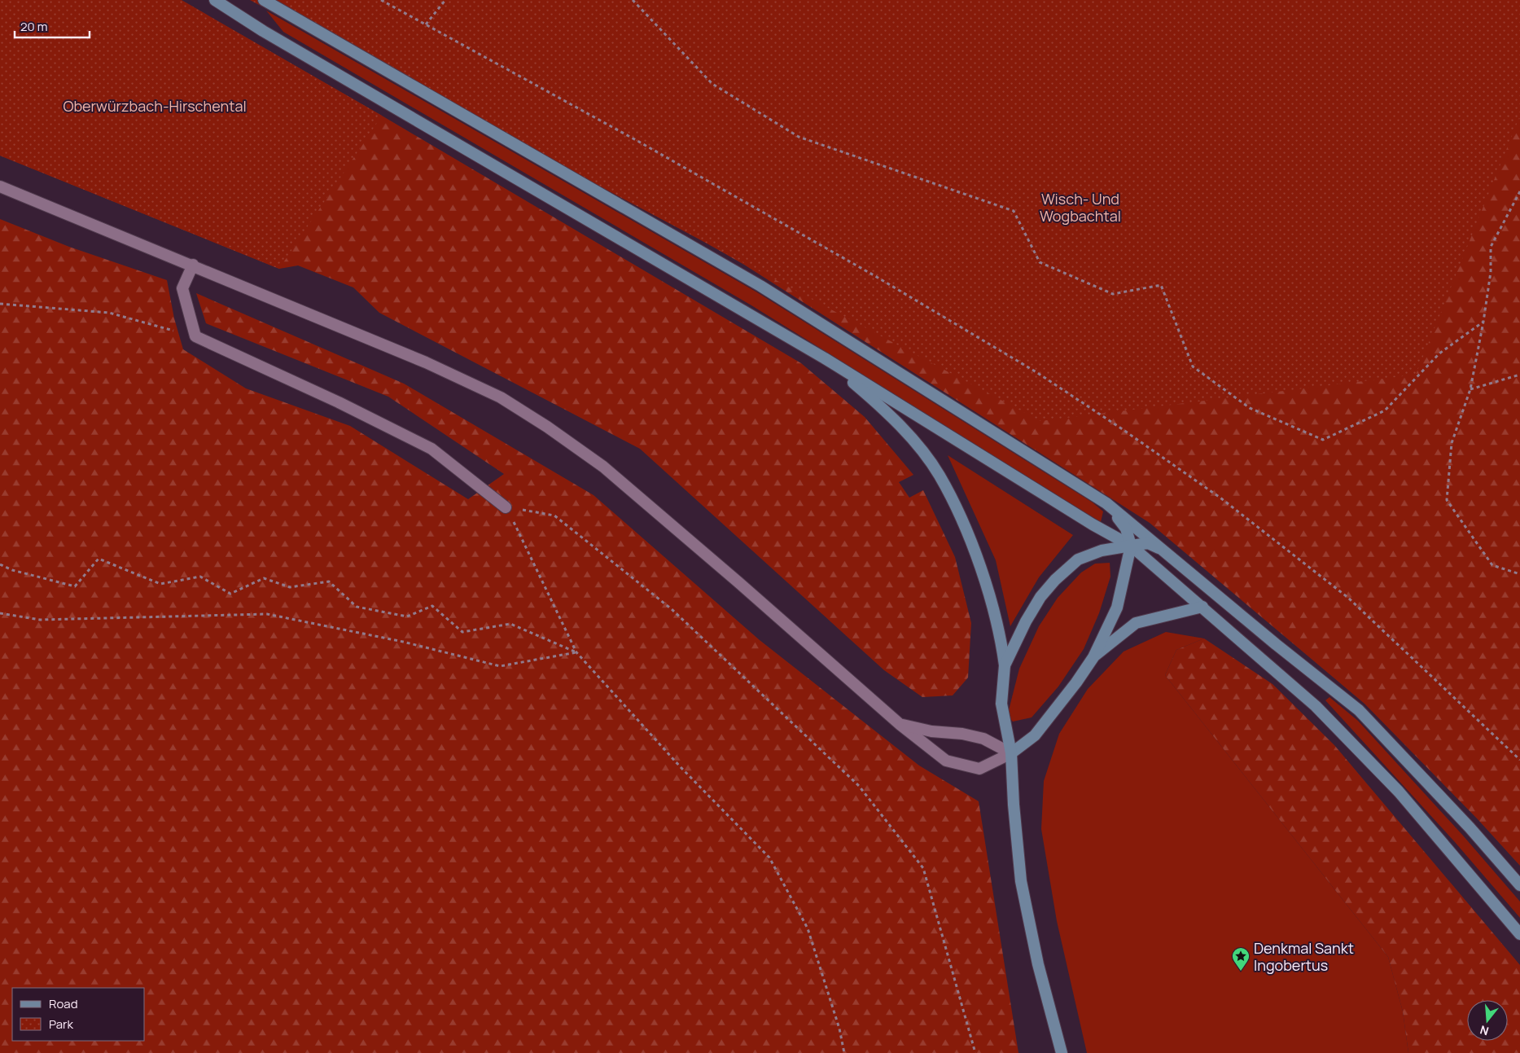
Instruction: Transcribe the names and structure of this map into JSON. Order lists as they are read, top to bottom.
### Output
{
  "parks": ["Oberwürzbach-Hirschental", "Wisch- Und Wogbachtal"],
  "places": {
    "place": ["Denkmal Sankt Ingobertus"]
  },
  "legend": ["Road", "Park"],
  "scale_bar": "20 m",
  "north": "bottom"
}
